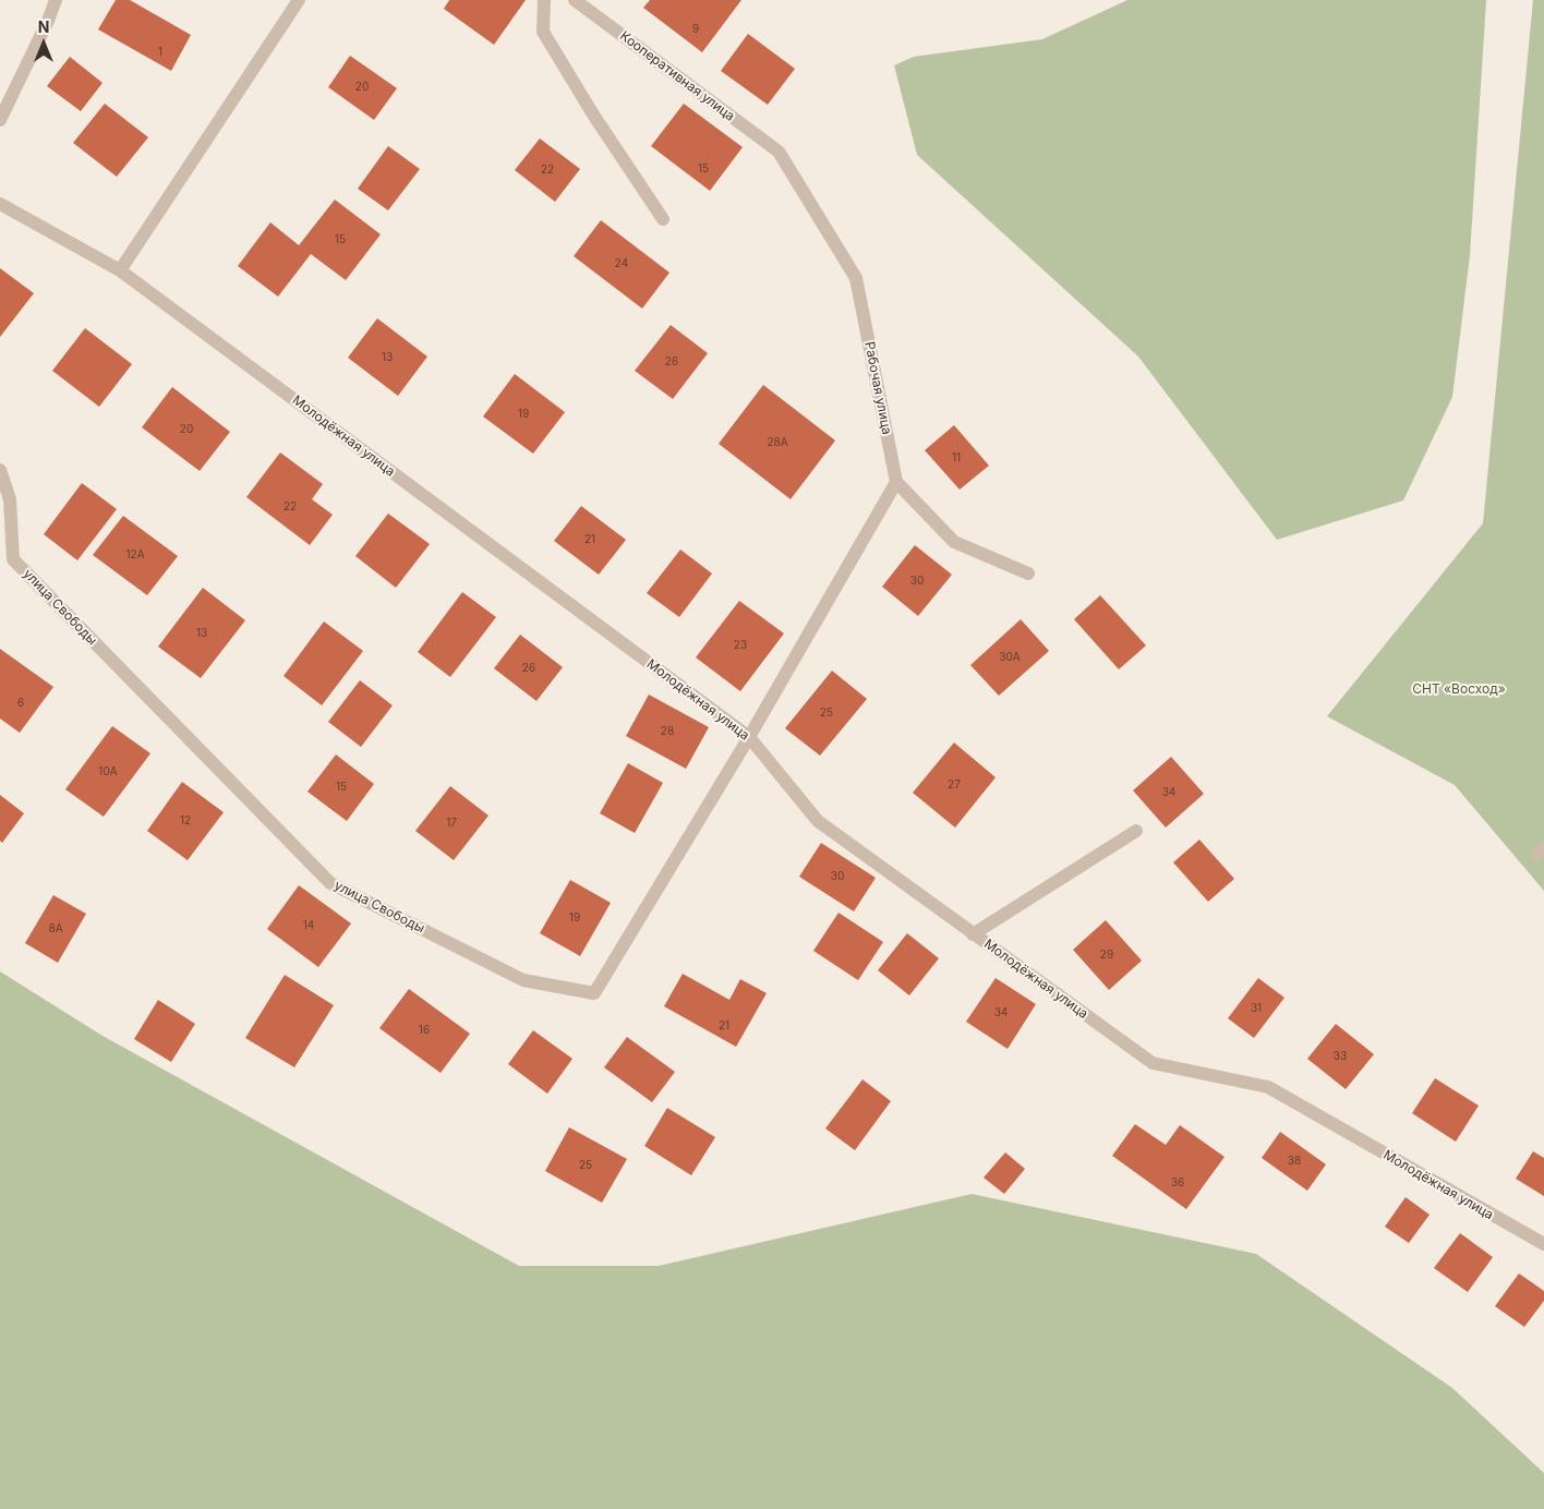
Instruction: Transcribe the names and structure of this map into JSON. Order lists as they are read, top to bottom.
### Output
{
  "streets": {
    "street": [
      "Кооперативная улица",
      "Рабочая улица",
      "Молодёжная улица",
      "улица Свободы"
    ]
  },
  "crossings": [
    ["Кооперативная улица", "Рабочая улица"],
    ["Молодёжная улица", "улица Свободы"]
  ],
  "parks": ["СНТ «Восход»"],
  "house_numbers": [
    "9",
    "1",
    "20",
    "15",
    "22",
    "15",
    "24",
    "13",
    "26",
    "19",
    "20",
    "28А",
    "11",
    "22",
    "21",
    "12А",
    "30",
    "13",
    "23",
    "30А",
    "26",
    "6",
    "25",
    "28",
    "10А",
    "27",
    "15",
    "34",
    "12",
    "17",
    "30",
    "19",
    "14",
    "8А",
    "29",
    "31",
    "34",
    "21",
    "16",
    "33",
    "38",
    "25",
    "36"
  ],
  "north": "top"
}
